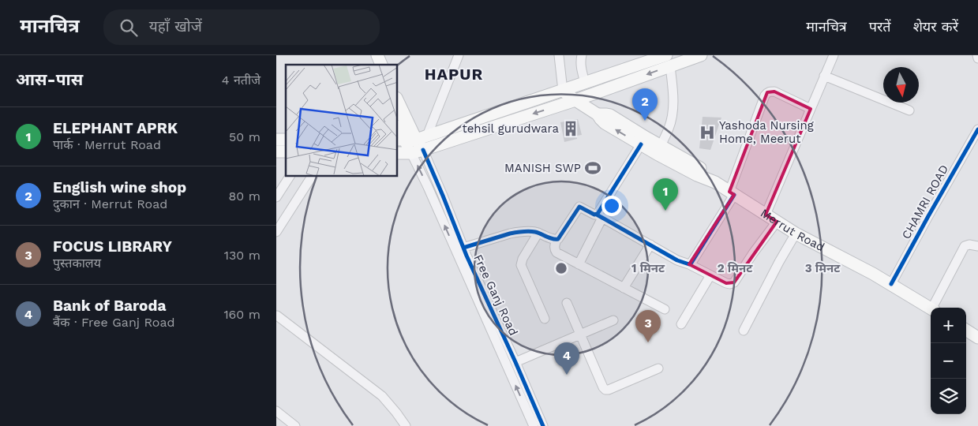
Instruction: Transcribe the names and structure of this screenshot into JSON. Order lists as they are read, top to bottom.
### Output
{
  "streets": {
    "main road": ["Merrut Road"],
    "street": ["CHAMRI ROAD", "Free Ganj Road"]
  },
  "crossings": [
    ["CHAMRI ROAD", "Merrut Road"]
  ],
  "districts": ["HAPUR"],
  "places": {
    "building": ["tehsil gurudwara"],
    "hospital": ["Yashoda Nursing Home, Meerut"],
    "sports": ["MANISH SWP"]
  },
  "north": "bottom",
  "page": {
    "header": "मानचित्र",
    "search": "यहाँ खोजें",
    "nav": ["मानचित्र", "परतें", "शेयर करें"],
    "heading": ["आस-पास", "4 नतीजे"],
    "pins": [
      "2",
      "1",
      "3",
      "4"
    ],
    "list": [
      {
        "mark": "1",
        "name": "ELEPHANT APRK",
        "note": "पार्क · Merrut Road",
        "value": "50 m"
      },
      {
        "mark": "2",
        "name": "English wine shop",
        "note": "दुकान · Merrut Road",
        "value": "80 m"
      },
      {
        "mark": "3",
        "name": "FOCUS LIBRARY",
        "note": "पुस्तकालय",
        "value": "130 m"
      },
      {
        "mark": "4",
        "name": "Bank of Baroda",
        "note": "बैंक · Free Ganj Road",
        "value": "160 m"
      }
    ],
    "map_buttons": ["+", "−"]
  },
  "rings": ["1 मिनट", "2 मिनट", "3 मिनट"]
}
